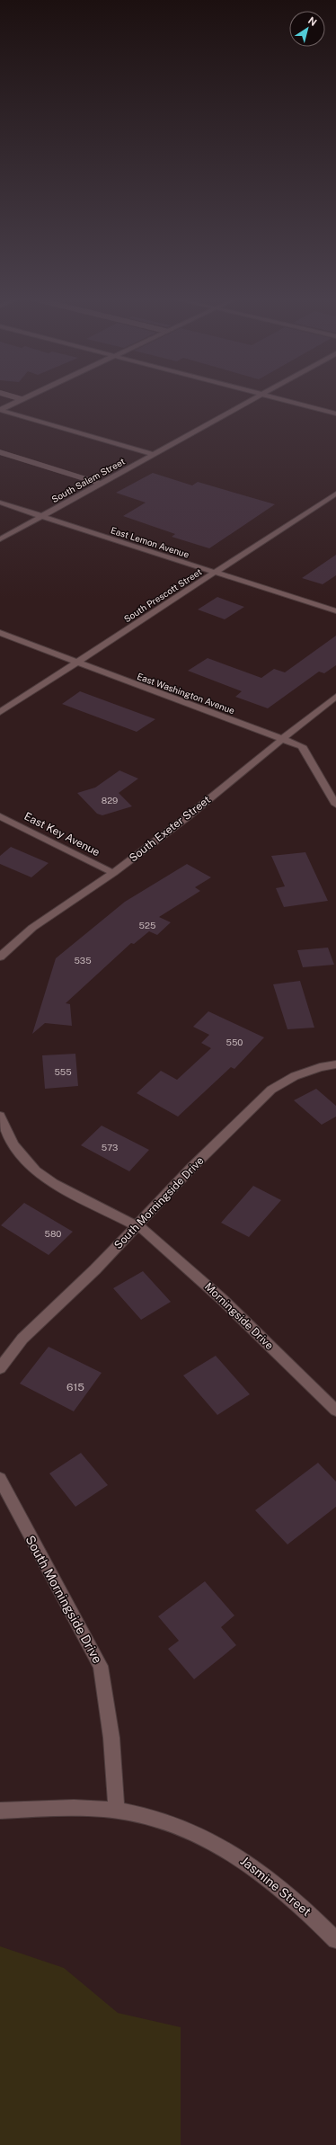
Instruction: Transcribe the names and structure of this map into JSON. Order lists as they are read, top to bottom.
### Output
{
  "streets": {
    "street": [
      "South Salem Street",
      "East Lemon Avenue",
      "South Prescott Street",
      "East Washington Avenue",
      "South Exeter Street",
      "East Key Avenue",
      "South Morningside Drive",
      "Morningside Drive",
      "Jasmine Street"
    ]
  },
  "crossings": [
    ["South Salem Street", "East Lemon Avenue"],
    ["East Lemon Avenue", "South Prescott Street"],
    ["South Prescott Street", "East Washington Avenue"],
    ["East Washington Avenue", "South Exeter Street"],
    ["South Exeter Street", "East Key Avenue"],
    ["South Morningside Drive", "Morningside Drive"],
    ["South Morningside Drive", "Jasmine Street"]
  ],
  "house_numbers": [
    "829",
    "525",
    "535",
    "550",
    "555",
    "573",
    "580",
    "615"
  ],
  "north": "top right"
}
